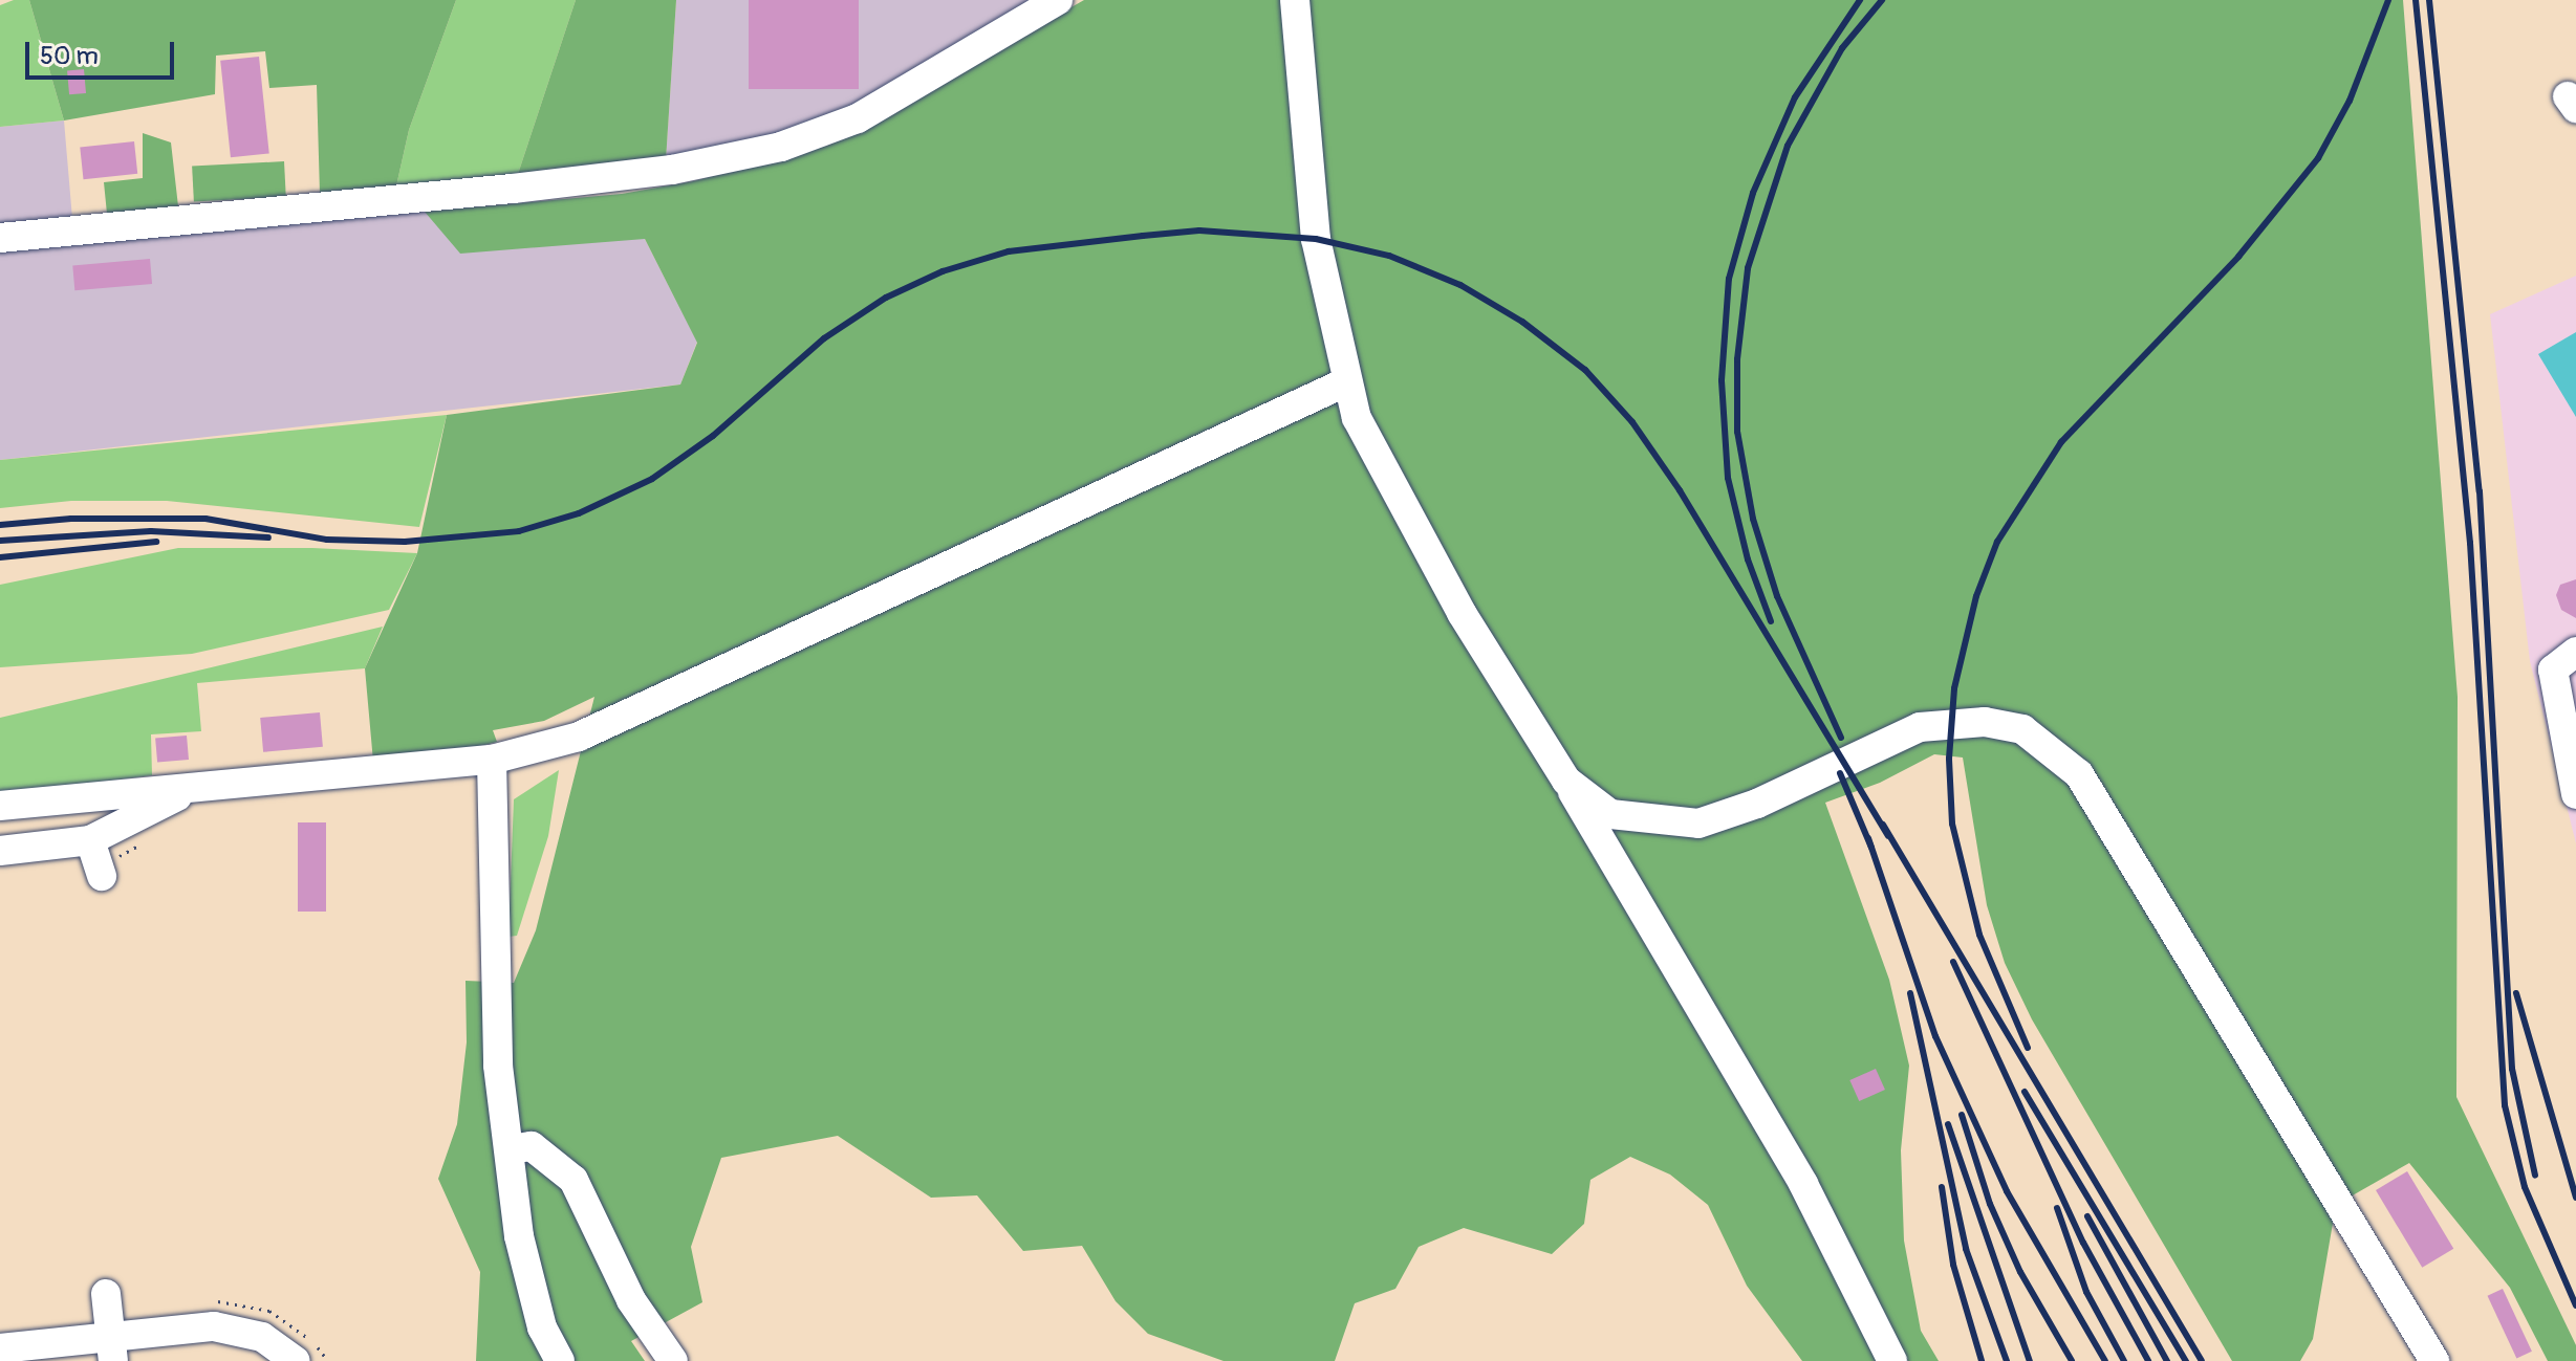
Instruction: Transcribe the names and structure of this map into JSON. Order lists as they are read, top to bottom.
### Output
{
  "scale_bar": "50 m"
}
